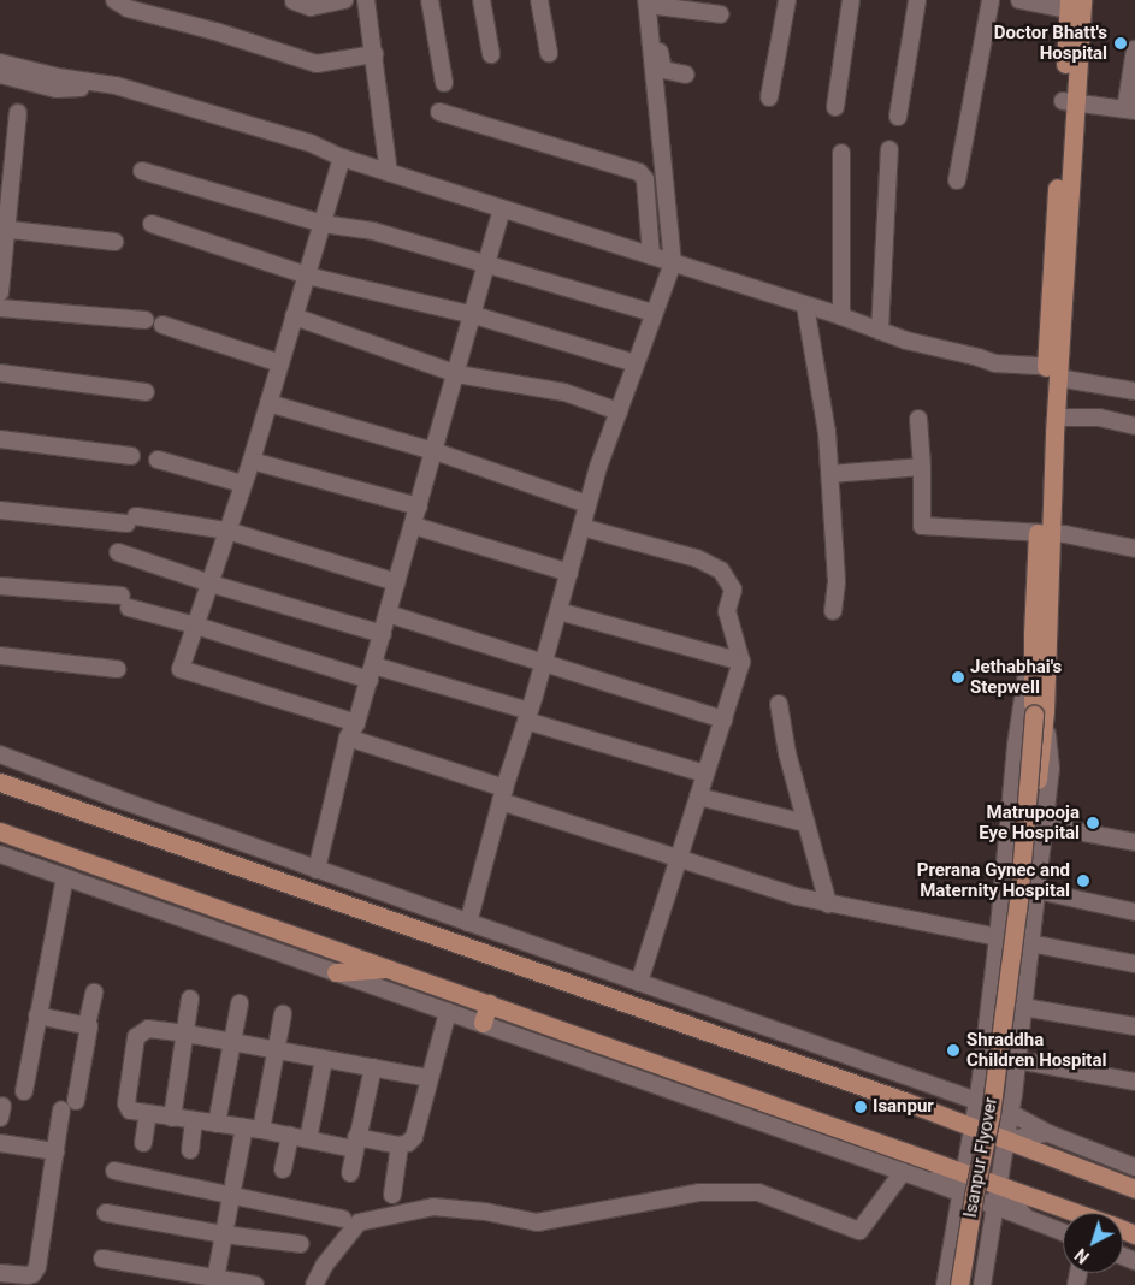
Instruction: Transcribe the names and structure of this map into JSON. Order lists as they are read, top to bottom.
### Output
{
  "streets": {
    "main road": ["Isanpur Flyover"]
  },
  "places": [
    "Doctor Bhatt's Hospital",
    "Jethabhai's Stepwell",
    "Matrupooja Eye Hospital",
    "Prerana Gynec and Maternity Hospital",
    "Shraddha Children Hospital",
    "Isanpur"
  ],
  "north": "bottom left"
}
